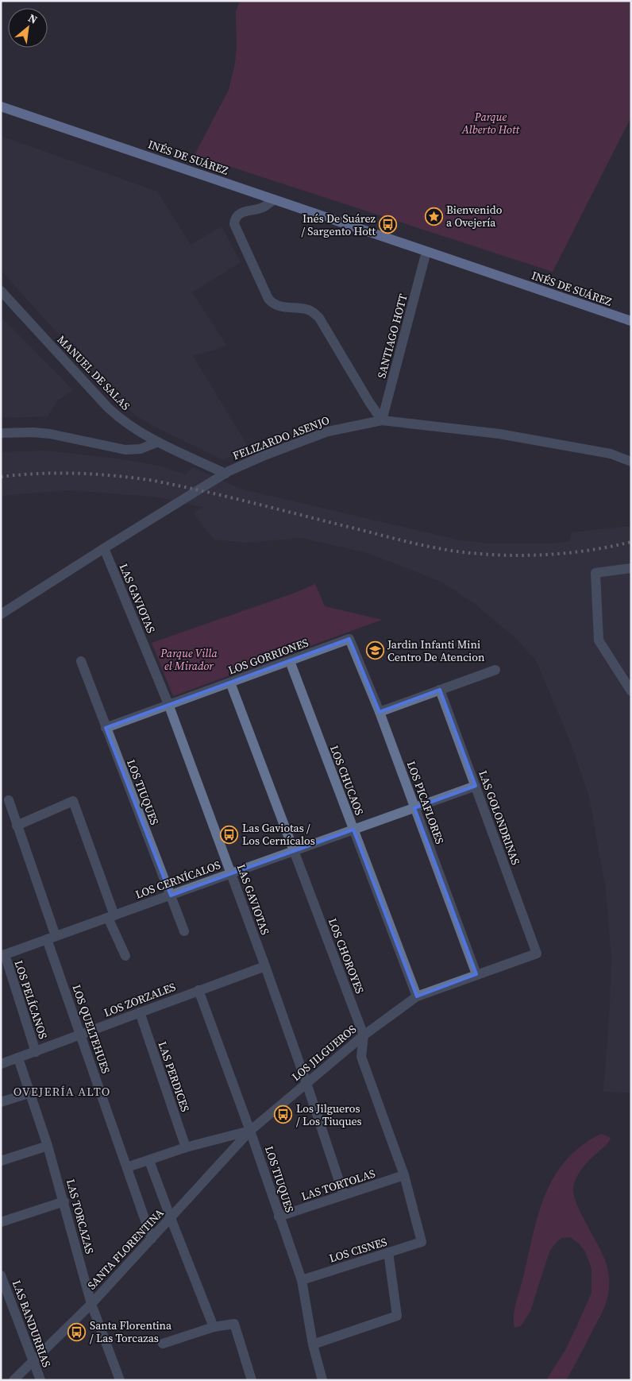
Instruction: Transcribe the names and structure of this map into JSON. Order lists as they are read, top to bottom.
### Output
{
  "streets": {
    "main road": ["INÉS DE SUÁREZ"],
    "street": [
      "SANTIAGO HOTT",
      "MANUEL DE SALAS",
      "FELIZARDO ASENJO",
      "LAS GAVIOTAS",
      "LOS GORRIONES",
      "LOS CHUCAOS",
      "LOS TIUQUES",
      "LOS PICAFLORES",
      "LAS GOLONDRINAS",
      "LOS CERNÍCALOS",
      "LOS CHOROYES",
      "LOS PELÍCANOS",
      "LOS ZORZALES",
      "LOS QUELTEHUES",
      "LOS JILGUEROS",
      "LAS PERDICES",
      "LAS TORTOLAS",
      "LAS TORCAZAS",
      "SANTA FLORENTINA",
      "LOS CISNES",
      "LAS BANDURRIAS"
    ]
  },
  "crossings": [
    ["INÉS DE SUÁREZ", "SANTIAGO HOTT"],
    ["SANTIAGO HOTT", "FELIZARDO ASENJO"],
    ["MANUEL DE SALAS", "FELIZARDO ASENJO"],
    ["FELIZARDO ASENJO", "LAS GAVIOTAS"],
    ["LAS GAVIOTAS", "LOS GORRIONES"],
    ["LAS GAVIOTAS", "LOS CERNÍCALOS"],
    ["LAS GAVIOTAS", "LOS ZORZALES"],
    ["LAS GAVIOTAS", "LOS JILGUEROS"],
    ["LAS GAVIOTAS", "LAS TORTOLAS"],
    ["LOS GORRIONES", "LOS CHUCAOS"],
    ["LOS GORRIONES", "LOS TIUQUES"],
    ["LOS GORRIONES", "LOS PICAFLORES"],
    ["LOS GORRIONES", "LOS CHOROYES"],
    ["LOS CHUCAOS", "LOS CERNÍCALOS"],
    ["LOS CHUCAOS", "LOS JILGUEROS"],
    ["LOS TIUQUES", "LOS CERNÍCALOS"],
    ["LOS TIUQUES", "LOS ZORZALES"],
    ["LOS TIUQUES", "LOS JILGUEROS"],
    ["LOS TIUQUES", "LAS TORTOLAS"],
    ["LOS TIUQUES", "SANTA FLORENTINA"],
    ["LOS TIUQUES", "LOS CISNES"],
    ["LOS PICAFLORES", "LOS CERNÍCALOS"],
    ["LOS PICAFLORES", "LOS JILGUEROS"],
    ["LAS GOLONDRINAS", "LOS CERNÍCALOS"],
    ["LAS GOLONDRINAS", "LOS JILGUEROS"],
    ["LOS CERNÍCALOS", "LOS CHOROYES"],
    ["LOS CERNÍCALOS", "LOS PELÍCANOS"],
    ["LOS CERNÍCALOS", "LOS QUELTEHUES"],
    ["LOS CHOROYES", "LOS JILGUEROS"],
    ["LOS CHOROYES", "LAS TORTOLAS"],
    ["LOS CHOROYES", "LOS CISNES"],
    ["LOS PELÍCANOS", "LOS ZORZALES"],
    ["LOS ZORZALES", "LOS QUELTEHUES"],
    ["LOS ZORZALES", "LAS PERDICES"],
    ["LOS ZORZALES", "LAS TORCAZAS"],
    ["LOS QUELTEHUES", "LOS JILGUEROS"],
    ["LOS QUELTEHUES", "SANTA FLORENTINA"],
    ["LOS JILGUEROS", "LAS PERDICES"],
    ["LOS JILGUEROS", "SANTA FLORENTINA"],
    ["LAS TORCAZAS", "SANTA FLORENTINA"],
    ["SANTA FLORENTINA", "LAS BANDURRIAS"]
  ],
  "districts": ["OVEJERÍA ALTO"],
  "parks": ["Parque Alberto Hott", "Parque Villa el Mirador"],
  "places": {
    "place": ["Bienvenido a Ovejería"],
    "bus stop": [
      "Inés De Suárez / Sargento Hott",
      "Las Gaviotas / Los Cernícalos",
      "Los Jilgueros / Los Tiuques",
      "Santa Florentina / Las Torcazas"
    ],
    "school or university": ["Jardin Infanti Mini Centro De Atencion"]
  },
  "north": "top right"
}
